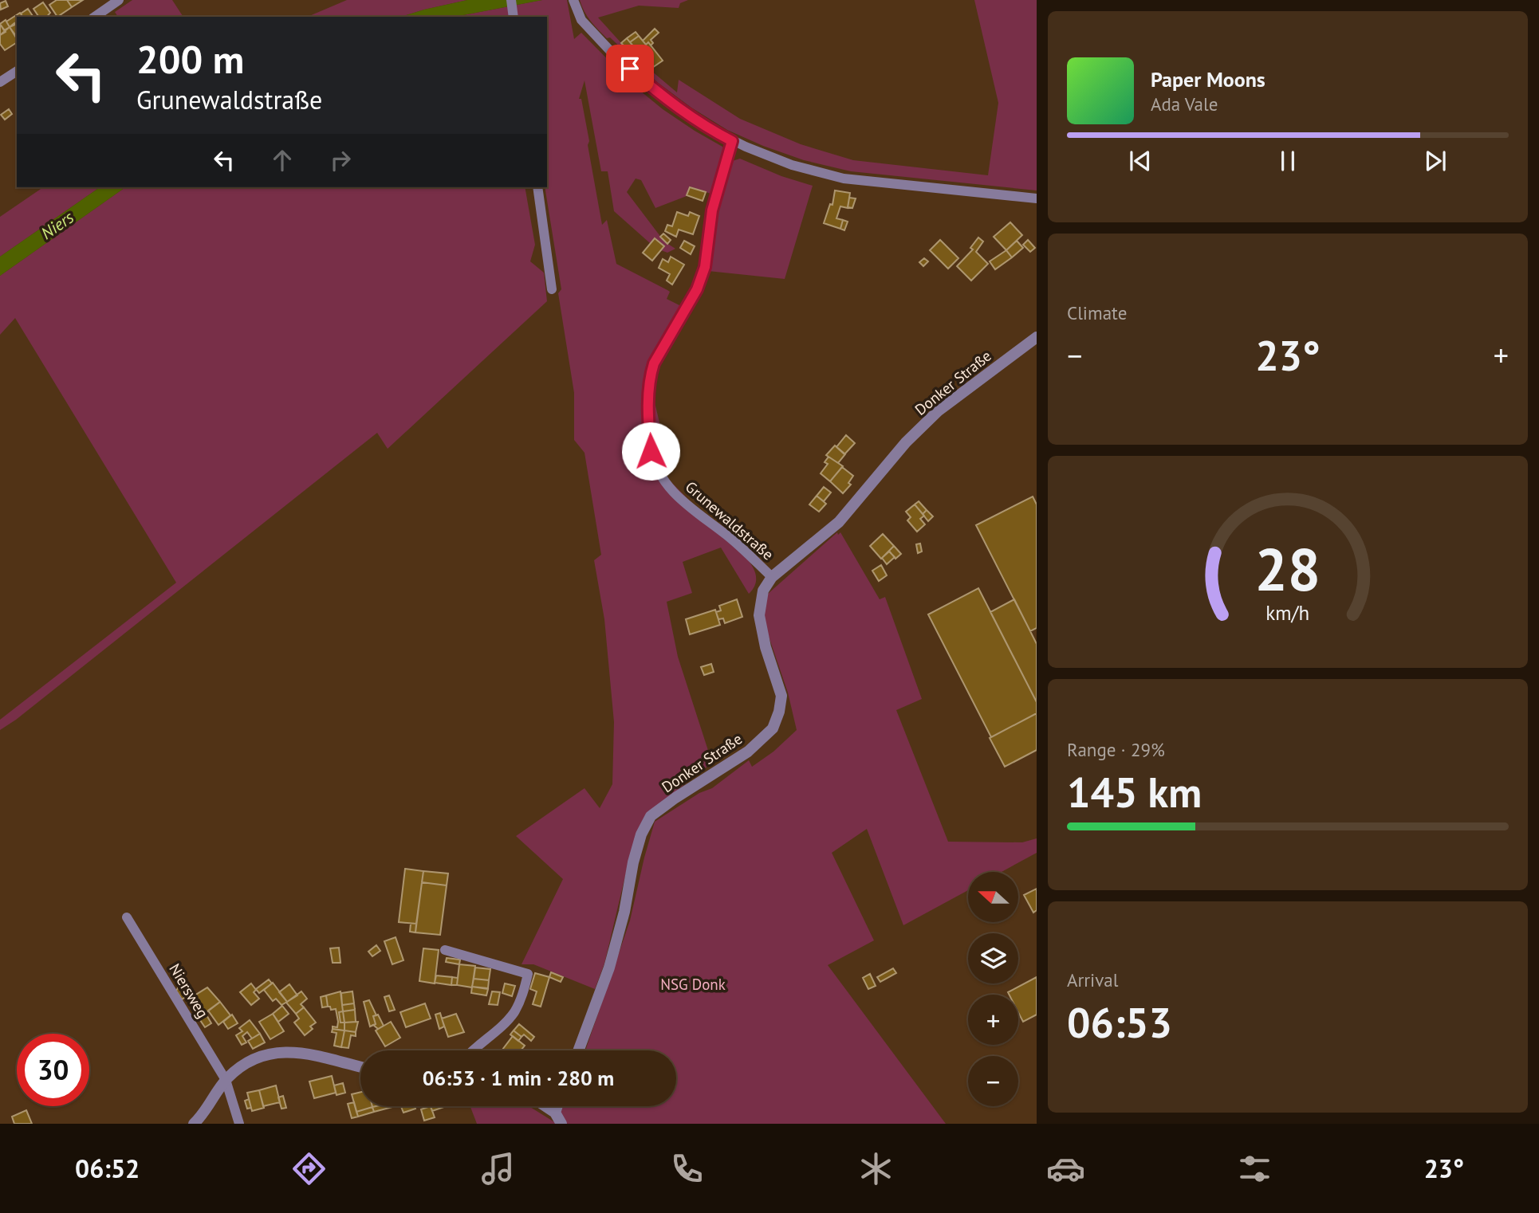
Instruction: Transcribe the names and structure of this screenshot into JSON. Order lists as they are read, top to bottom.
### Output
{
  "streets": {
    "street": ["Donker Straße", "Grunewaldstraße", "Niersweg"]
  },
  "crossings": [
    ["Donker Straße", "Grunewaldstraße"]
  ],
  "water": ["Niers"],
  "parks": ["NSG Donk"],
  "north": "left",
  "page": {
    "turn": ["200 m", "Grunewaldstraße"],
    "song": ["Paper Moons", "Ada Vale"],
    "tile": [
      "Climate",
      ["Range · 29%", "145 km"],
      ["Arrival", "06:53"]
    ],
    "heat": ["−", "23°", "+"],
    "map_buttons": ["+", "−"],
    "limit": "30",
    "trip": "06:53 · 1 min · 280 m",
    "tabs": ["06:52", "23°"],
    "gauge": ["28", "km/h"]
  }
}
